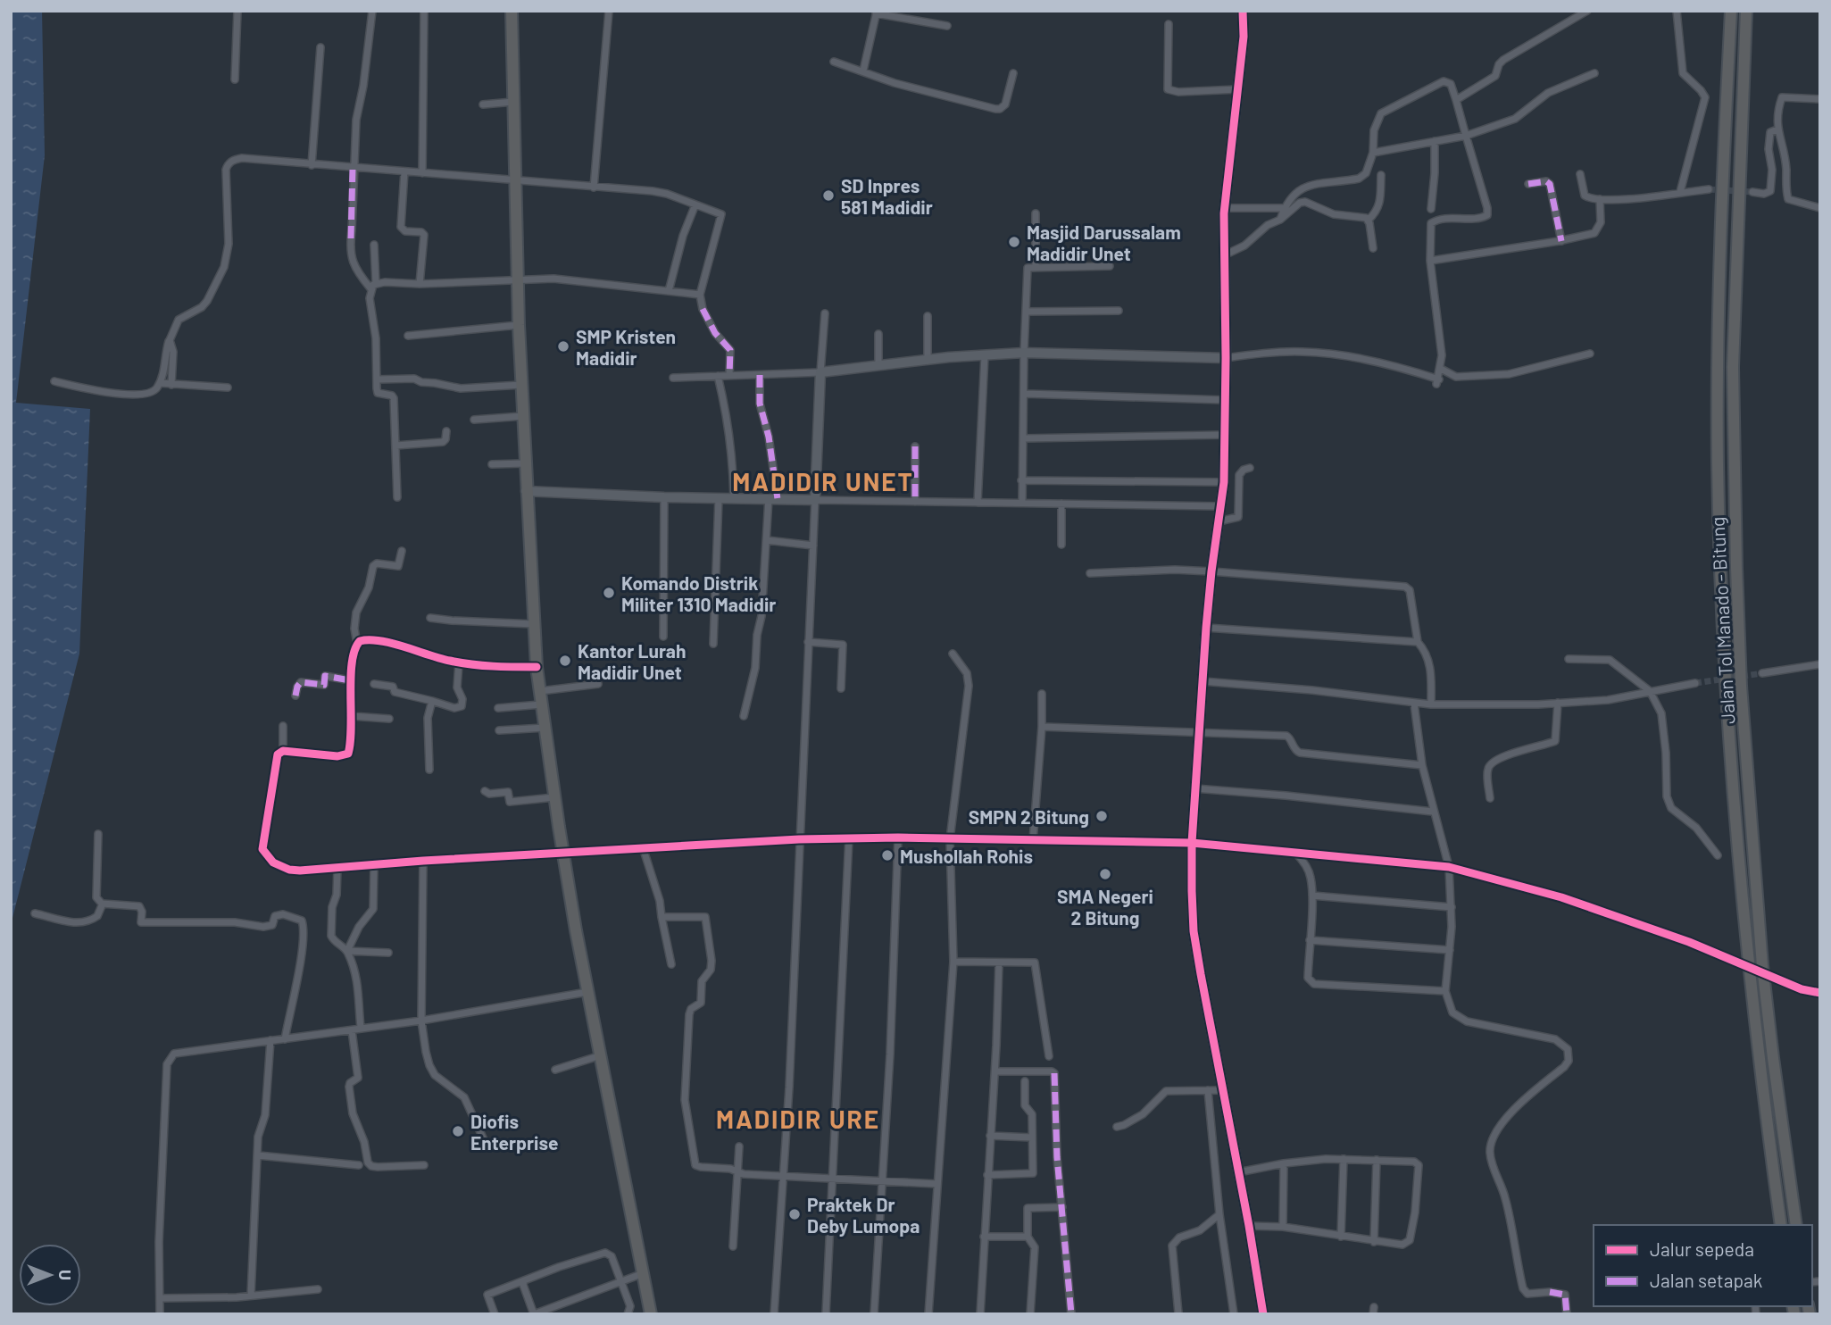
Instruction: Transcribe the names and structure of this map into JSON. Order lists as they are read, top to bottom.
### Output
{
  "streets": {
    "highway": ["Jalan Tol Manado - Bitung"]
  },
  "districts": ["MADIDIR UNET", "MADIDIR URE"],
  "places": [
    "SD Inpres 581 Madidir",
    "Masjid Darussalam Madidir Unet",
    "SMP Kristen Madidir",
    "Komando Distrik Militer 1310 Madidir",
    "Kantor Lurah Madidir Unet",
    "SMPN 2 Bitung",
    "Mushollah Rohis",
    "SMA Negeri 2 Bitung",
    "Diofis Enterprise",
    "Praktek Dr Deby Lumopa"
  ],
  "legend": ["Jalur sepeda", "Jalan setapak"],
  "north": "right"
}
